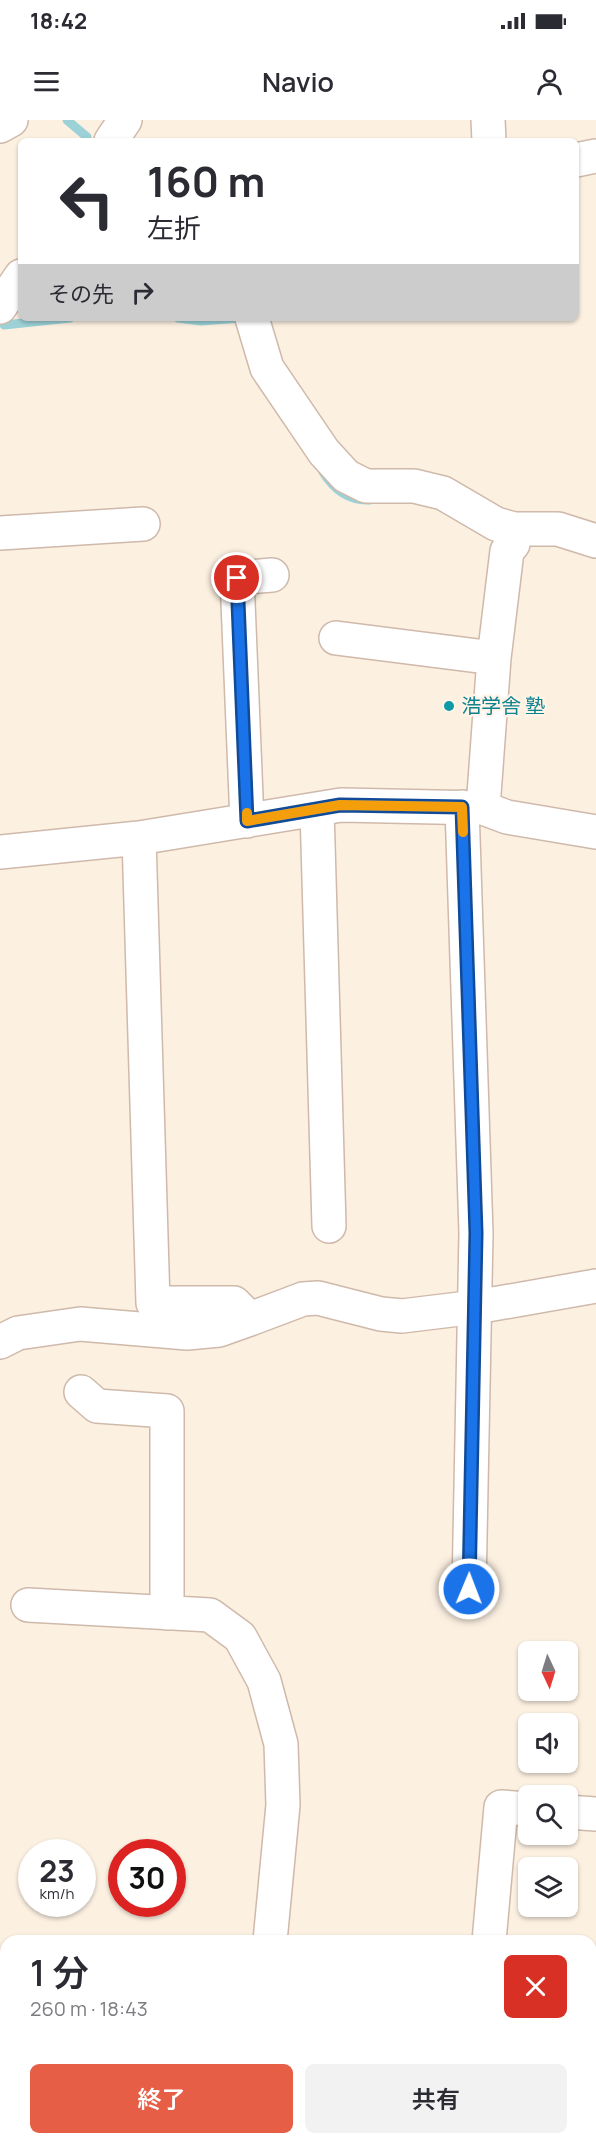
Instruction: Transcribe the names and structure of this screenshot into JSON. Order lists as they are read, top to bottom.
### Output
{
  "places": ["浩学舎 塾"],
  "north": "bottom",
  "page": {
    "status": "18:42",
    "header": "Navio",
    "turn": ["160 m", "左折"],
    "then": "その先",
    "speed": "23 km/h",
    "limit": "30",
    "heading": ["1 分", "260 m · 18:43"],
    "buttons": ["終了", "共有"]
  }
}
